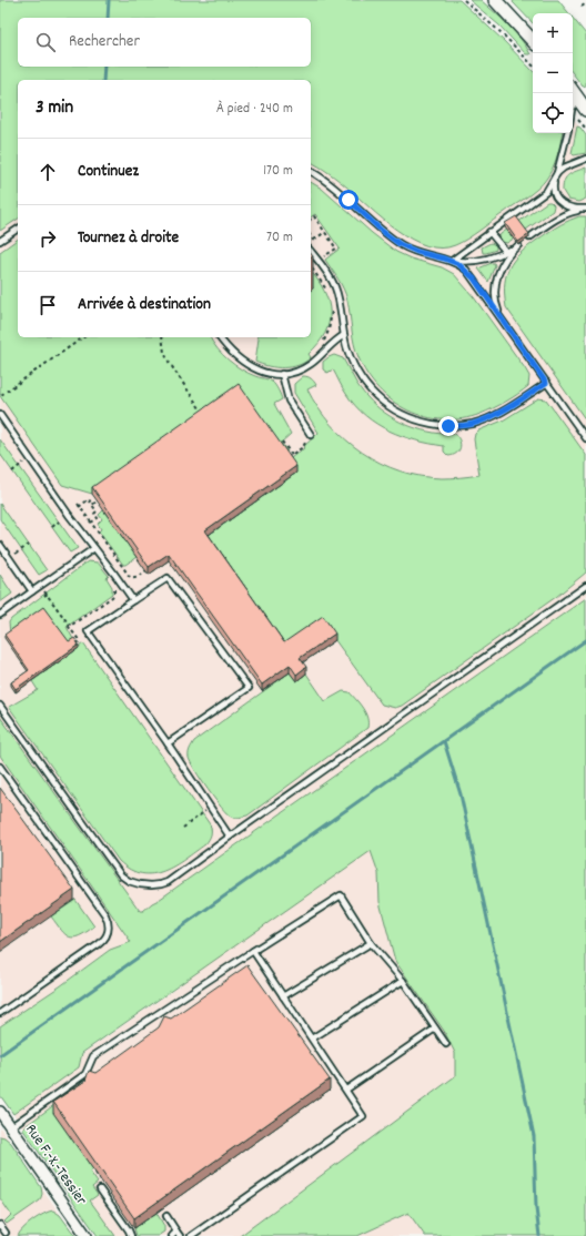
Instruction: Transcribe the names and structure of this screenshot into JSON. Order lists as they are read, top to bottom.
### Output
{
  "streets": {
    "street": ["Rue F.-X.-Tessier"]
  },
  "page": {
    "map_buttons": ["+", "−"],
    "search": "Rechercher",
    "heading": ["3 min", "À pied · 240 m"],
    "list": [
      ["Continuez", "170 m"],
      ["Tournez à droite", "70 m"],
      "Arrivée à destination"
    ]
  }
}
